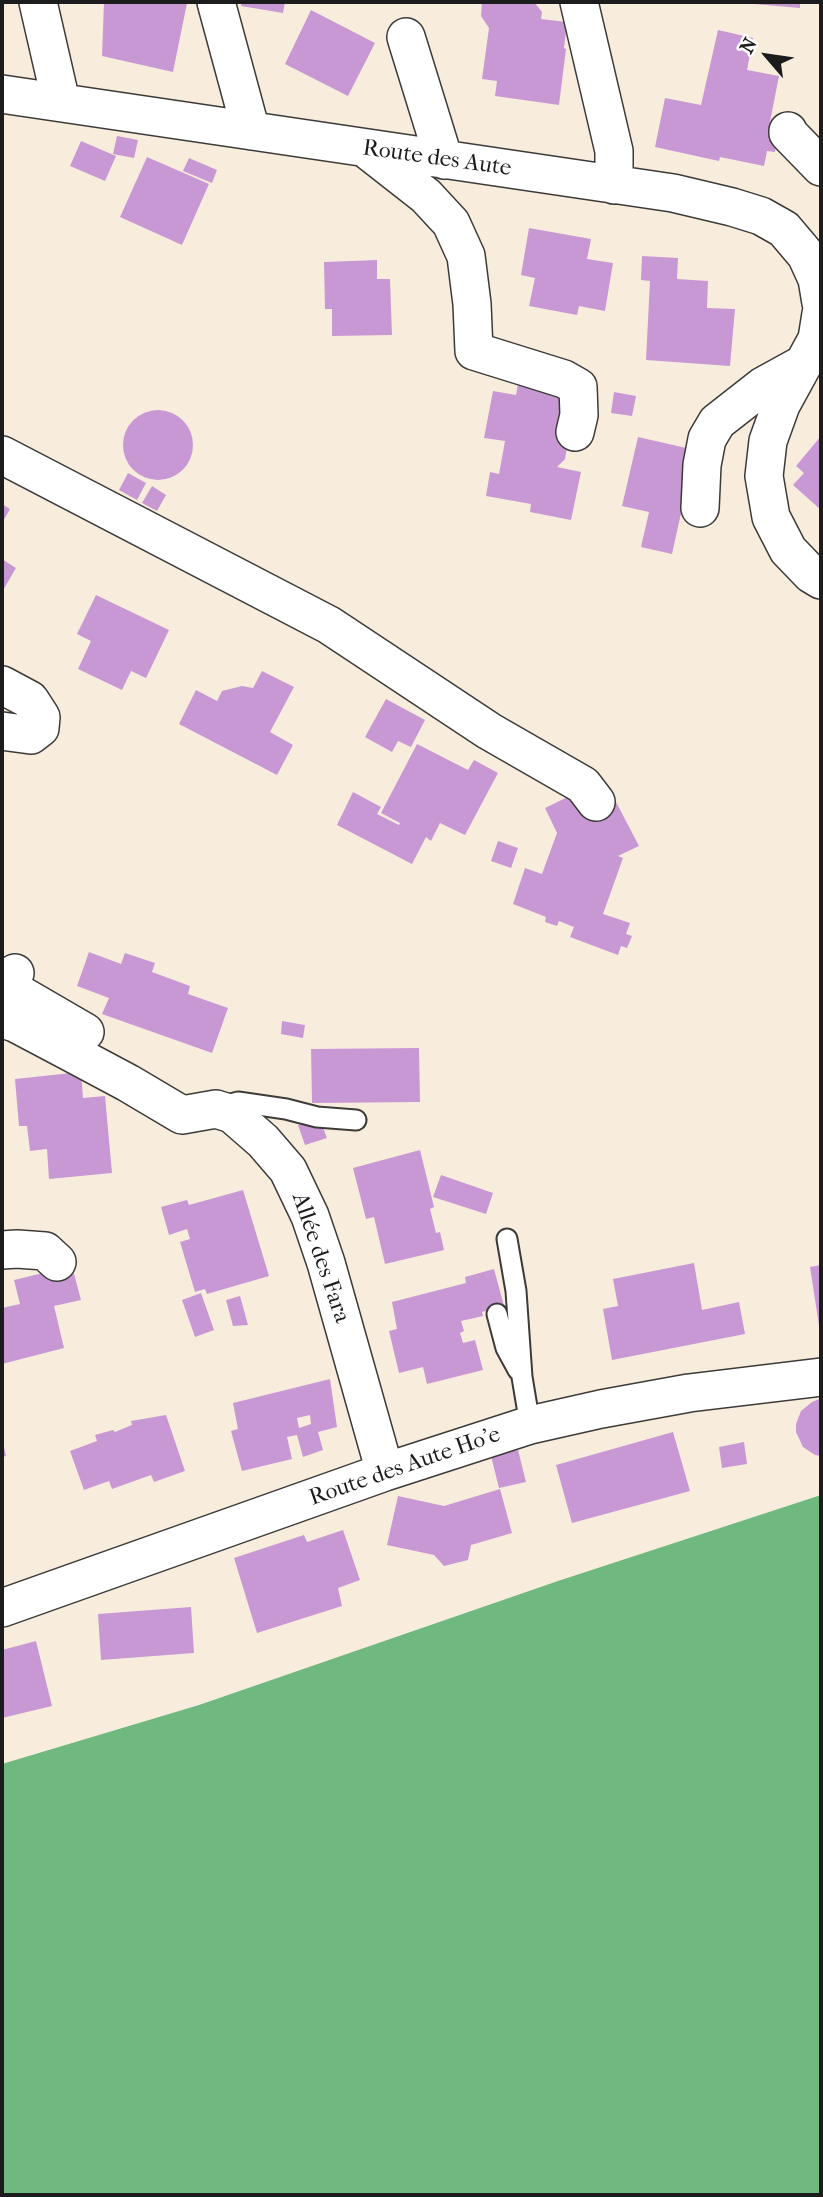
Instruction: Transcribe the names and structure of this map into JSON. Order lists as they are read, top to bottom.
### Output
{
  "streets": {
    "street": ["Route des Aute", "Allée des Fara", "Route des Aute Ho'e"]
  },
  "crossings": [
    ["Allée des Fara", "Route des Aute Ho'e"]
  ],
  "north": "top left"
}
